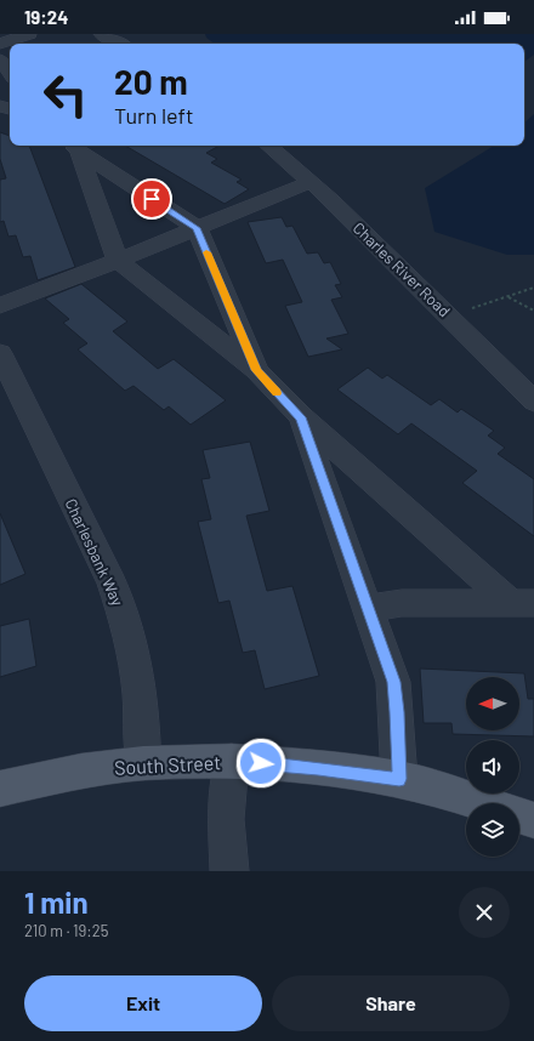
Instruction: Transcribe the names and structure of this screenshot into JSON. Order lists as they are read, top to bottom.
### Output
{
  "streets": {
    "main road": ["South Street"],
    "street": ["Charles River Road", "Charlesbank Way"]
  },
  "crossings": [
    ["Charlesbank Way", "South Street"]
  ],
  "north": "left",
  "page": {
    "status": "19:24",
    "turn": ["20 m", "Turn left"],
    "heading": ["1 min", "210 m · 19:25"],
    "buttons": ["Exit", "Share"]
  }
}
